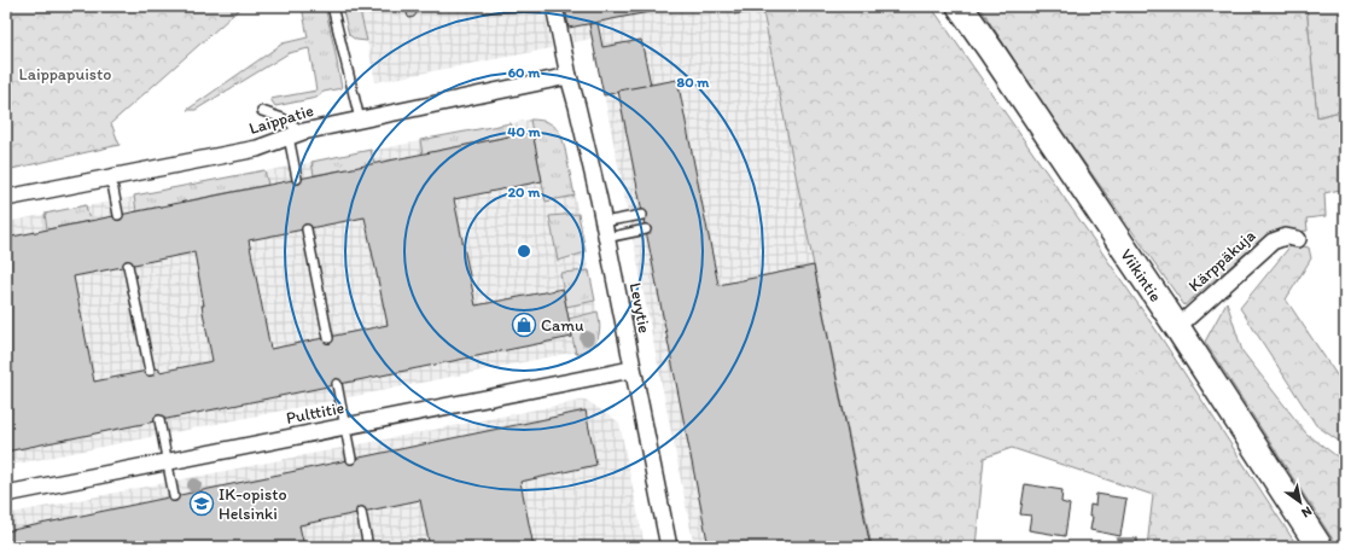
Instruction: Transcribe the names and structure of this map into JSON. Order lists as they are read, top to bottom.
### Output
{
  "streets": {
    "main road": ["Viikintie"],
    "street": [
      "Laippatie",
      "Kärppäkuja",
      "Levytie",
      "Pulttitie"
    ]
  },
  "crossings": [
    ["Laippatie", "Levytie"],
    ["Kärppäkuja", "Viikintie"],
    ["Levytie", "Pulttitie"]
  ],
  "parks": ["Laippapuisto"],
  "places": {
    "shop": ["Camu"],
    "school or university": ["IK-opisto Helsinki"]
  },
  "north": "bottom right",
  "rings": [
    "60 m",
    "80 m",
    "40 m",
    "20 m"
  ]
}
